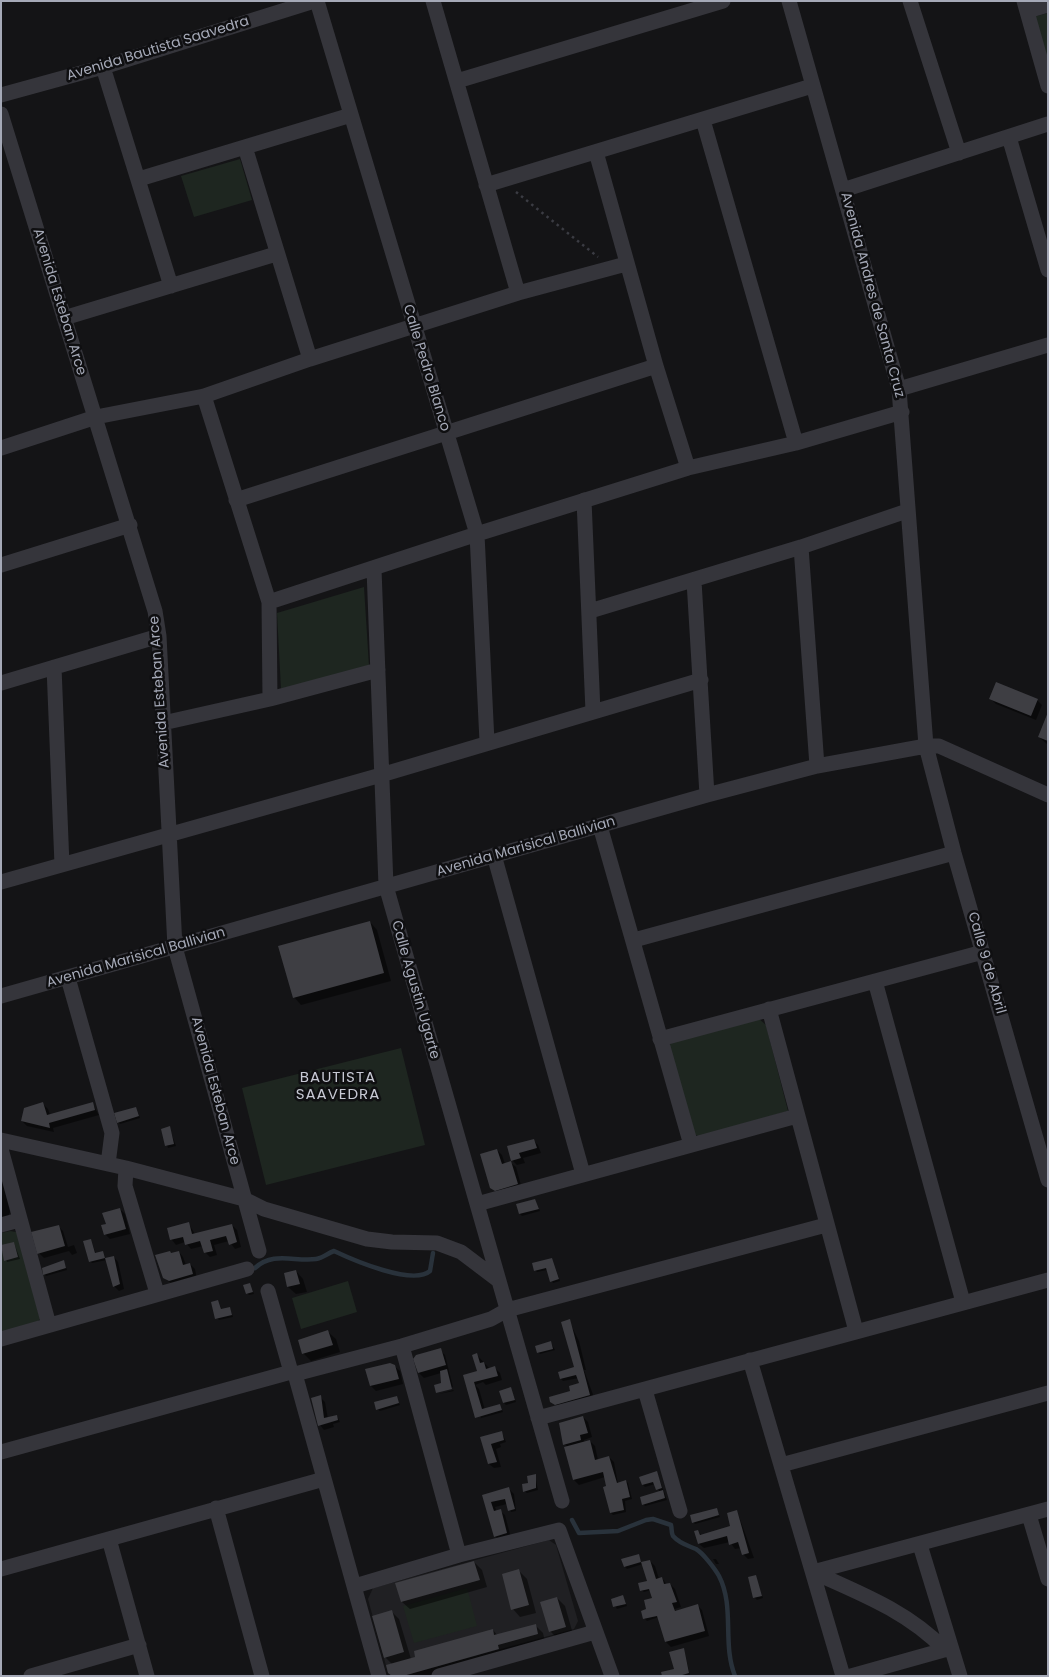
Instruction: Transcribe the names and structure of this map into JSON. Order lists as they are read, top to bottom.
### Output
{
  "streets": {
    "street": [
      "Avenida Bautista Saavedra",
      "Avenida Andres de Santa Cruz",
      "Avenida Esteban Arce",
      "Calle Pedro Blanco",
      "Avenida Marisical Ballivian",
      "Calle 9 de Abril",
      "Calle Agustin Ugarte"
    ]
  },
  "crossings": [
    ["Avenida Bautista Saavedra", "Calle Pedro Blanco"],
    ["Avenida Andres de Santa Cruz", "Avenida Marisical Ballivian"],
    ["Avenida Andres de Santa Cruz", "Calle 9 de Abril"],
    ["Avenida Esteban Arce", "Avenida Marisical Ballivian"],
    ["Avenida Marisical Ballivian", "Calle 9 de Abril"],
    ["Avenida Marisical Ballivian", "Calle Agustin Ugarte"]
  ],
  "districts": ["BAUTISTA SAAVEDRA"]
}
